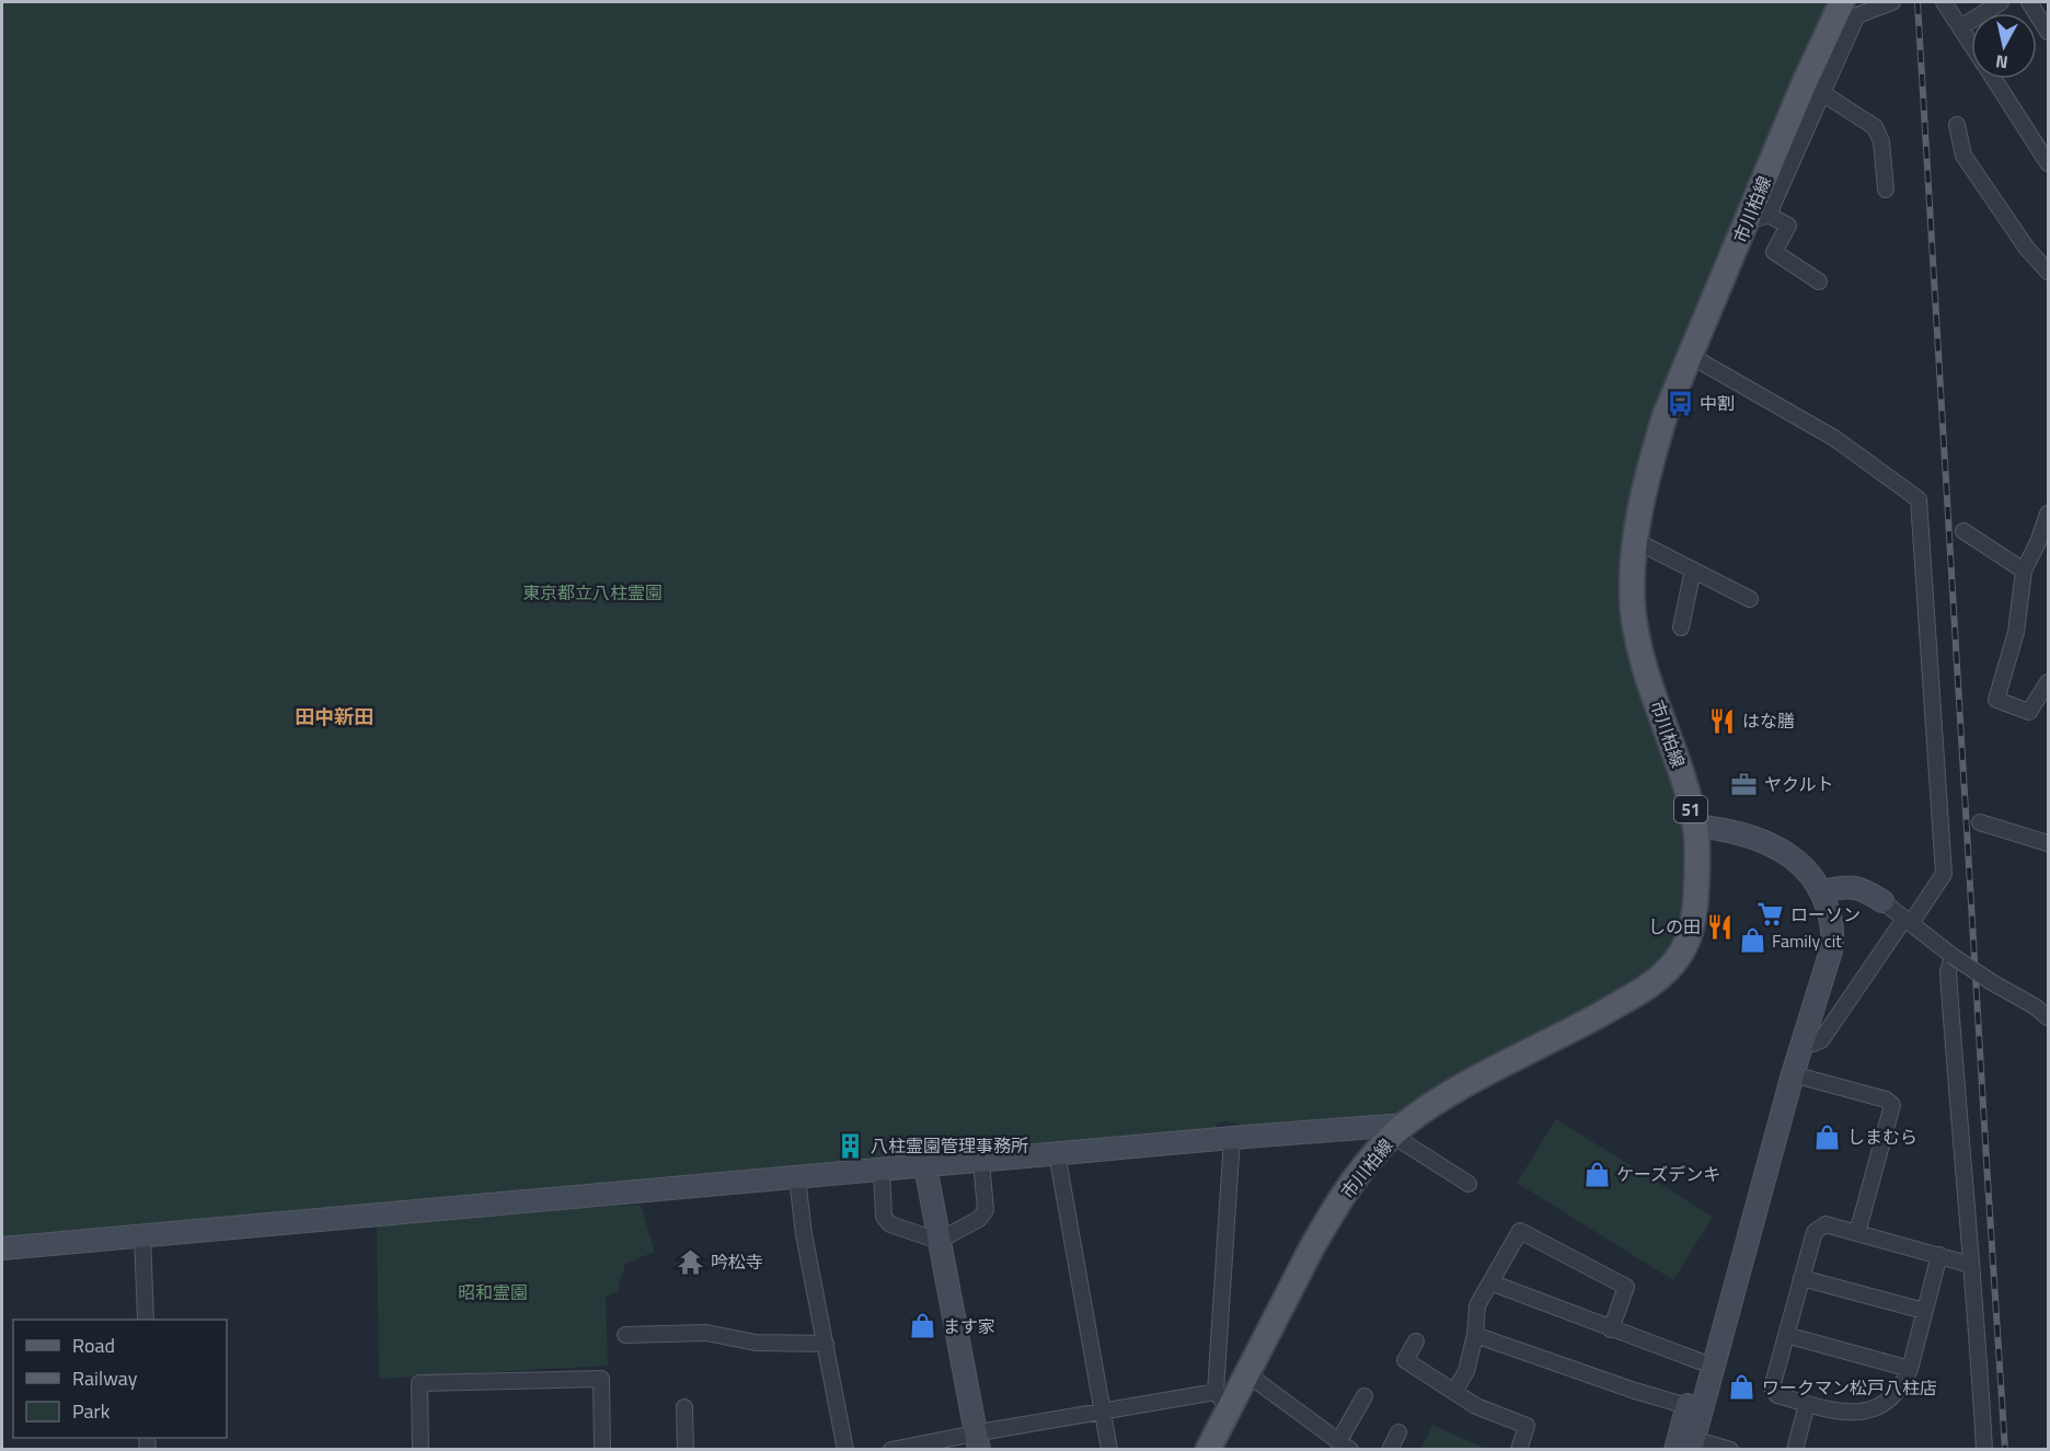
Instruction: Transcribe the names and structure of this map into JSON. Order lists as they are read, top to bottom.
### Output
{
  "streets": {
    "main road": ["市川柏線", "51"]
  },
  "districts": ["田中新田"],
  "parks": ["東京都立八柱霊園", "昭和霊園"],
  "places": {
    "bus stop": ["中割"],
    "restaurant": ["はな膳", "しの田"],
    "office": ["ヤクルト"],
    "supermarket": ["ローソン"],
    "shop": [
      "Family cit",
      "しまむら",
      "ケーズデンキ",
      "ます家",
      "ワークマン松戸八柱店"
    ],
    "building": ["八柱霊園管理事務所"],
    "temple": ["吟松寺"]
  },
  "legend": ["Road", "Railway", "Park"],
  "north": "bottom"
}
